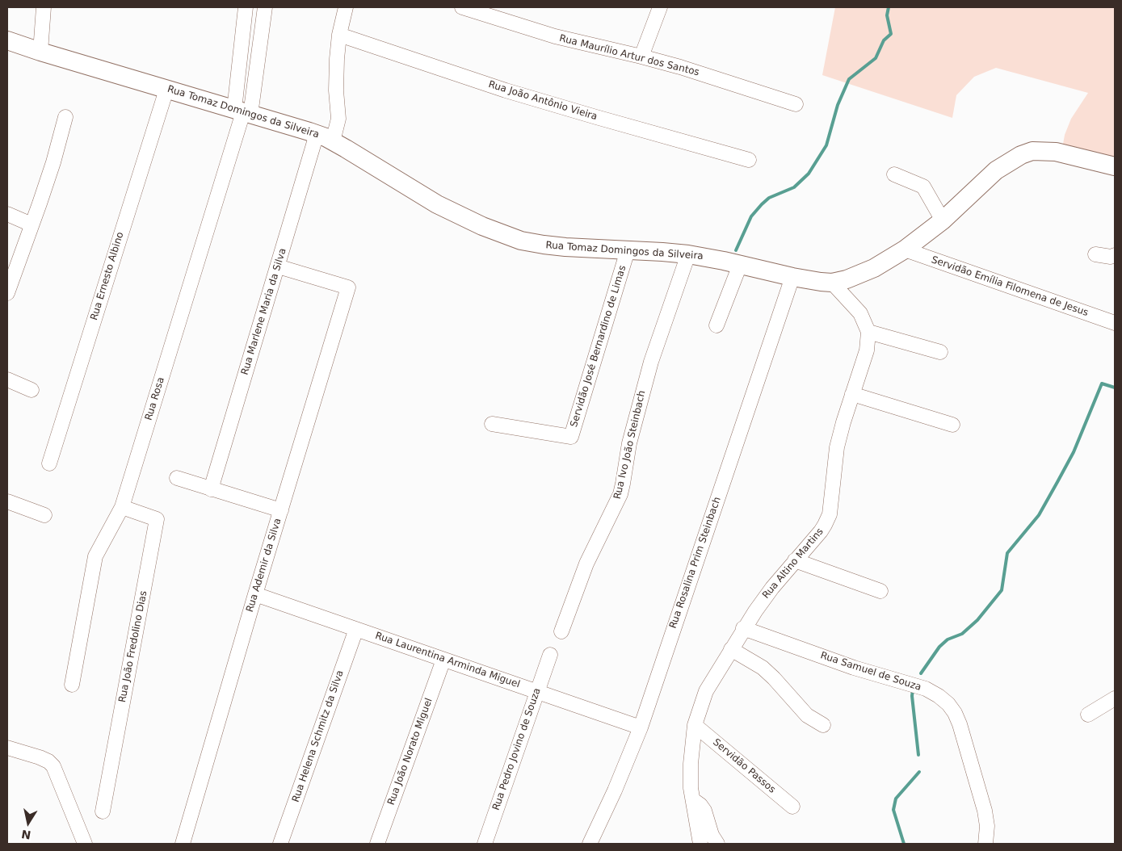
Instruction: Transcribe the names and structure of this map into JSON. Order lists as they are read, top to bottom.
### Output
{
  "streets": {
    "main road": ["Rua Tomaz Domingos da Silveira"],
    "street": [
      "Rua Maurílio Artur dos Santos",
      "Rua João Antônio Vieira",
      "Rua Ernesto Albino",
      "Servidão Emília Filomena de Jesus",
      "Rua Marlene Maria da Silva",
      "Servidão José Bernardino de Limas",
      "Rua Rosa",
      "Rua Ivo João Steinbach",
      "Rua Rosalina Prim Steinbach",
      "Rua Altino Martins",
      "Rua Ademir da Silva",
      "Rua João Fredolino Dias",
      "Rua Laurentina Arminda Miguel",
      "Rua Samuel de Souza",
      "Rua Helena Schmitz da Silva",
      "Rua Pedro Jovino de Souza",
      "Rua João Norato Miguel",
      "Servidão Passos"
    ]
  },
  "crossings": [
    ["Rua João Antônio Vieira", "Rua Marlene Maria da Silva"],
    ["Rua Tomaz Domingos da Silveira", "Rua Ernesto Albino"],
    ["Rua Tomaz Domingos da Silveira", "Servidão Emília Filomena de Jesus"],
    ["Rua Tomaz Domingos da Silveira", "Rua Marlene Maria da Silva"],
    ["Rua Tomaz Domingos da Silveira", "Servidão José Bernardino de Limas"],
    ["Rua Tomaz Domingos da Silveira", "Rua Rosa"],
    ["Rua Tomaz Domingos da Silveira", "Rua Ivo João Steinbach"],
    ["Rua Tomaz Domingos da Silveira", "Rua Rosalina Prim Steinbach"],
    ["Rua Tomaz Domingos da Silveira", "Rua Altino Martins"],
    ["Rua Marlene Maria da Silva", "Rua Ademir da Silva"],
    ["Rua Rosa", "Rua João Fredolino Dias"],
    ["Rua Rosalina Prim Steinbach", "Rua Laurentina Arminda Miguel"],
    ["Rua Altino Martins", "Rua Samuel de Souza"],
    ["Rua Altino Martins", "Servidão Passos"],
    ["Rua Ademir da Silva", "Rua Laurentina Arminda Miguel"],
    ["Rua Laurentina Arminda Miguel", "Rua Helena Schmitz da Silva"],
    ["Rua Laurentina Arminda Miguel", "Rua Pedro Jovino de Souza"],
    ["Rua Laurentina Arminda Miguel", "Rua João Norato Miguel"]
  ],
  "north": "bottom"
}
